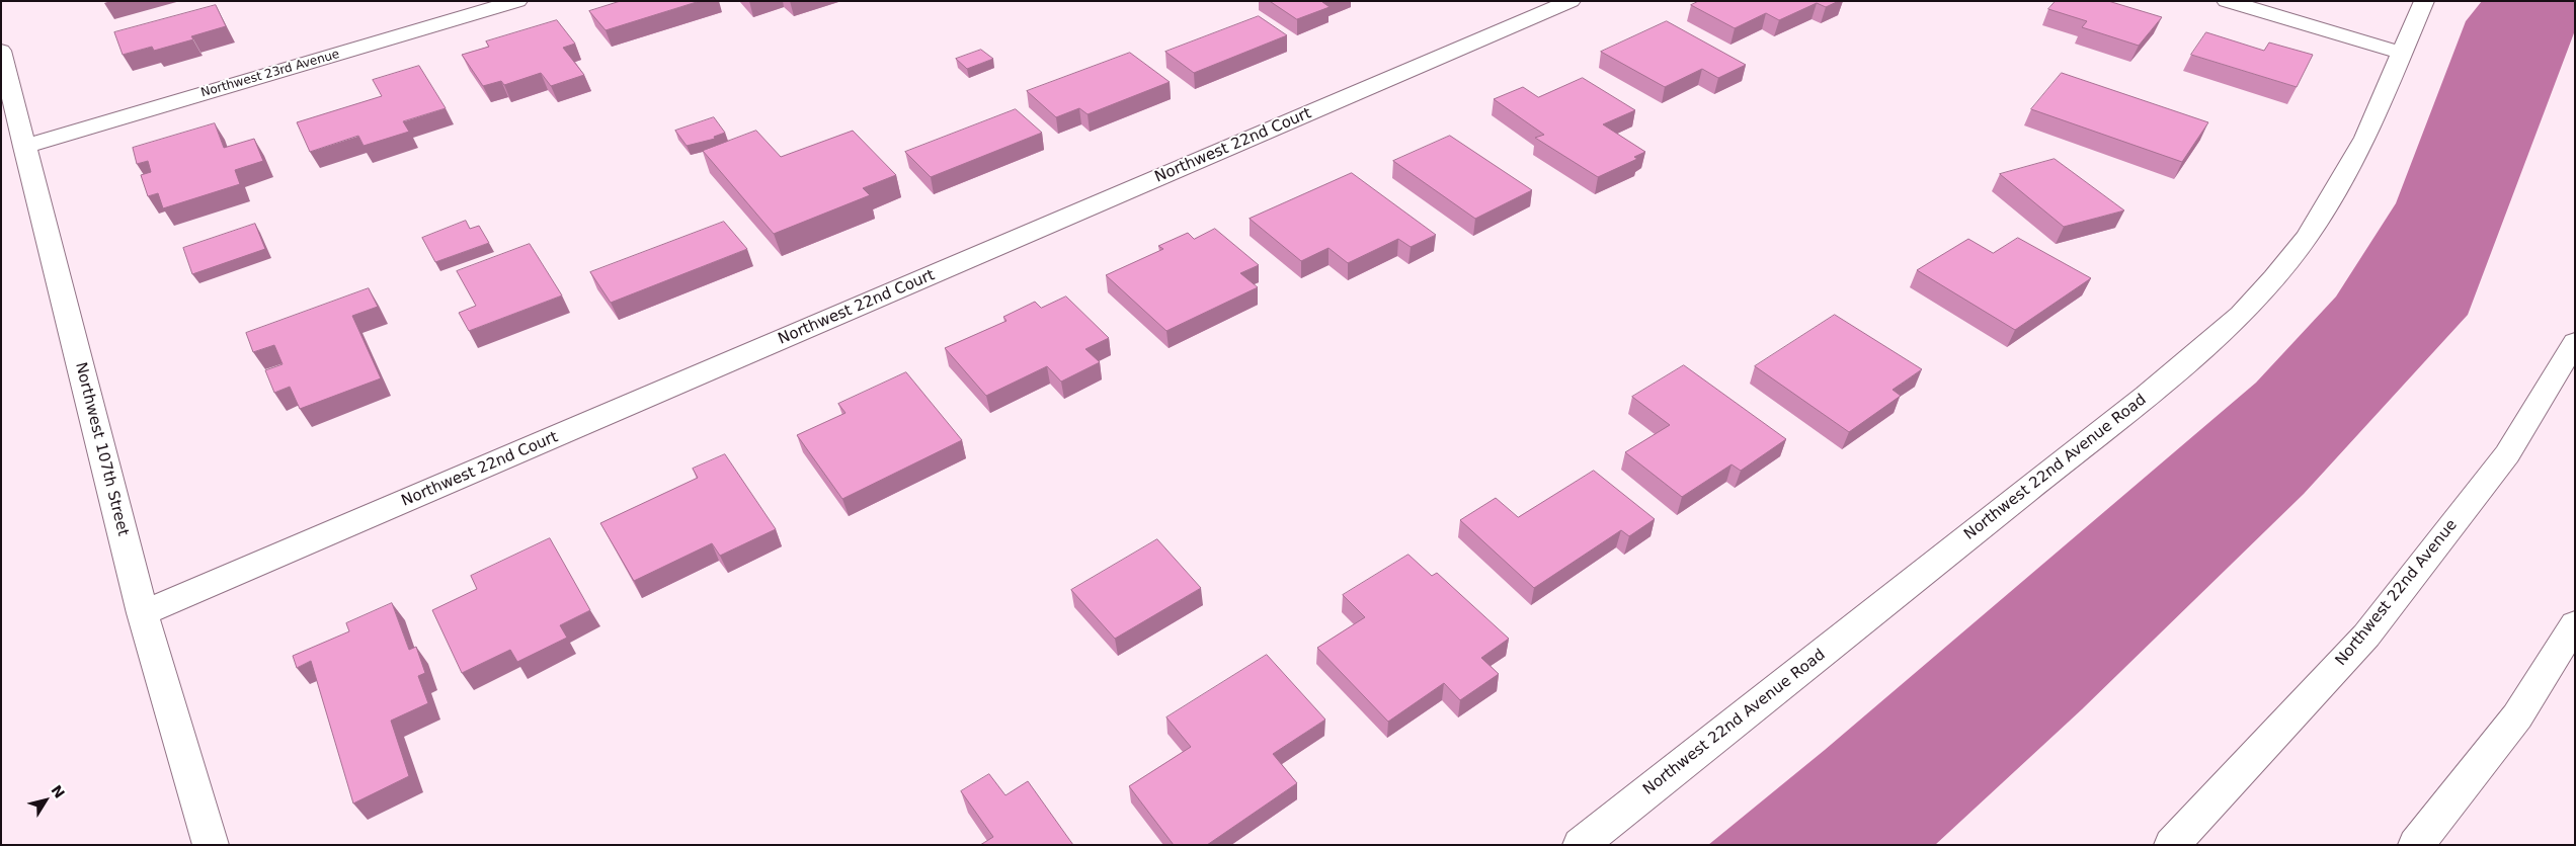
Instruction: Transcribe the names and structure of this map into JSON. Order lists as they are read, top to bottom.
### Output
{
  "streets": {
    "street": [
      "Northwest 23rd Avenue",
      "Northwest 22nd Court",
      "Northwest 107th Street",
      "Northwest 22nd Avenue Road",
      "Northwest 22nd Avenue"
    ]
  },
  "crossings": [
    ["Northwest 23rd Avenue", "Northwest 107th Street"],
    ["Northwest 22nd Court", "Northwest 107th Street"]
  ],
  "north": "top right"
}
